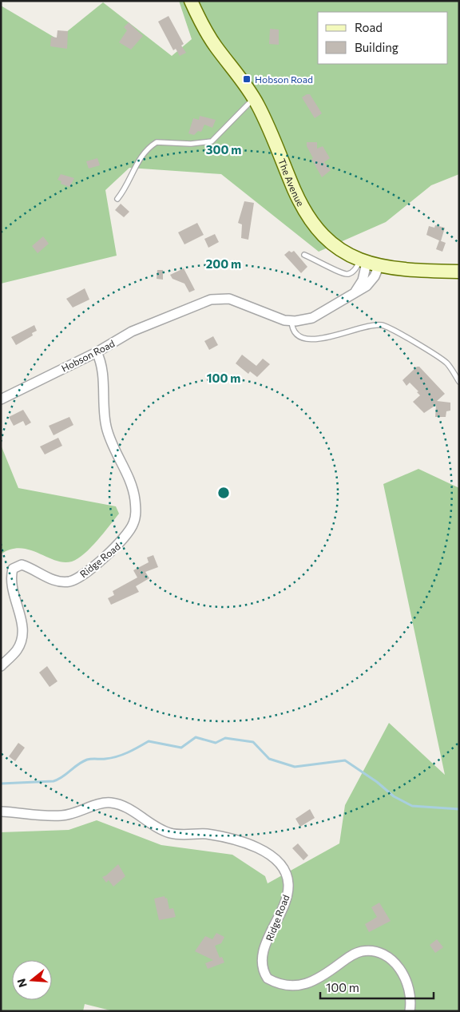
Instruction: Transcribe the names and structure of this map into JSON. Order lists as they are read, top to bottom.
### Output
{
  "streets": {
    "street": ["The Avenue", "Hobson Road", "Ridge Road"]
  },
  "crossings": [
    ["The Avenue", "Hobson Road"],
    ["Hobson Road", "Ridge Road"]
  ],
  "places": {
    "transit": ["Hobson Road"]
  },
  "legend": ["Road", "Building"],
  "scale_bar": "100 m",
  "north": "left",
  "rings": ["300 m", "200 m", "100 m"]
}
